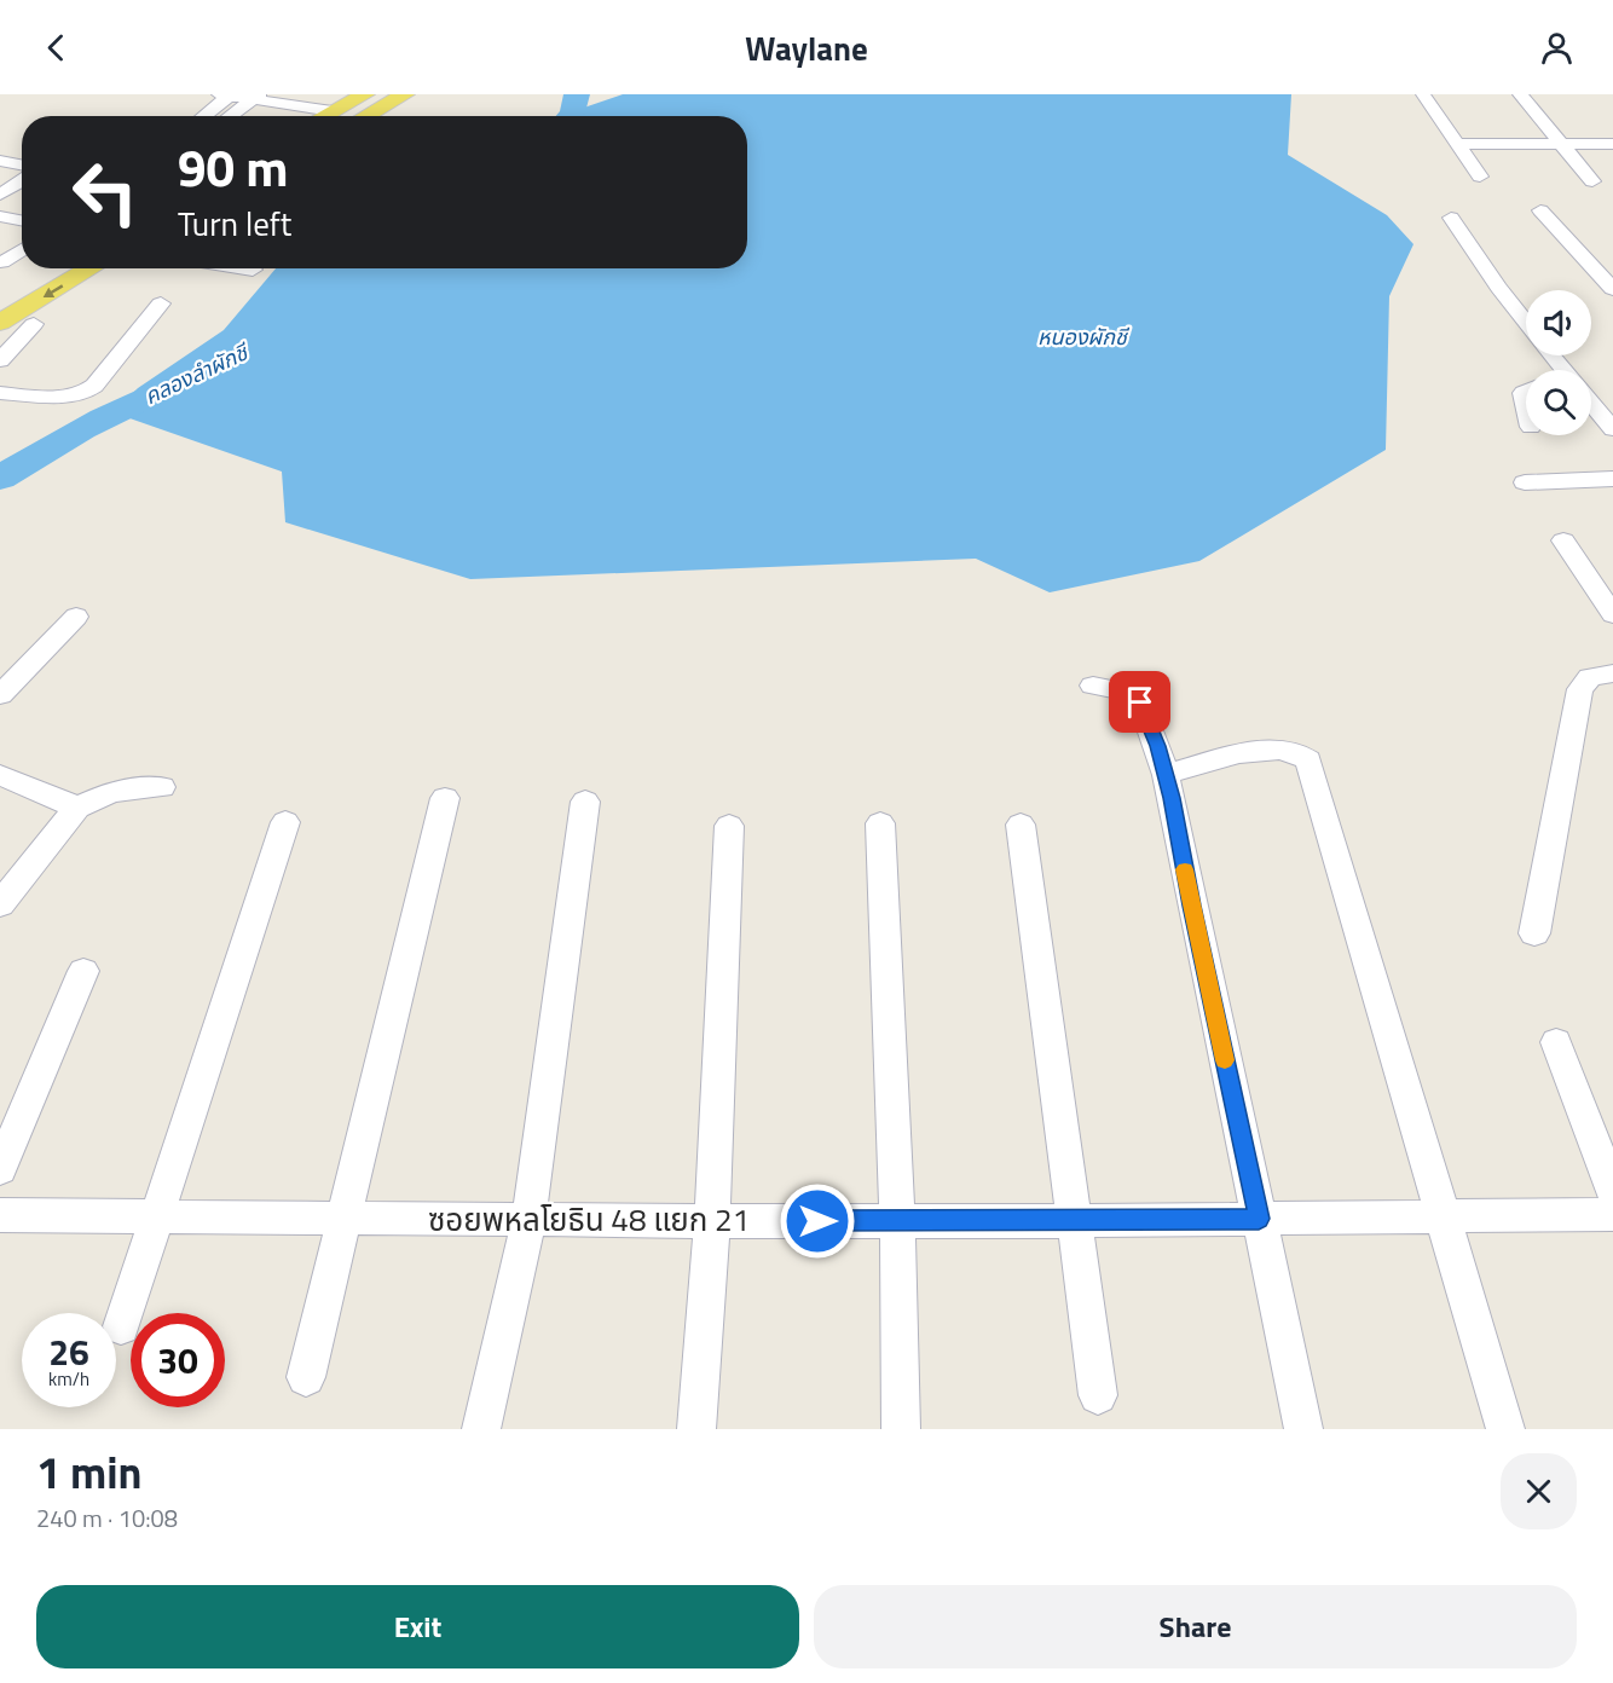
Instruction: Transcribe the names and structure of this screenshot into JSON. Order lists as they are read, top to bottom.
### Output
{
  "streets": {
    "street": ["ซอยพหลโยธิน 48 แยก 21"]
  },
  "water": ["หนองผักชี", "คลองลำผักชี"],
  "page": {
    "header": "Waylane",
    "turn": ["90 m", "Turn left"],
    "speed": "26 km/h",
    "limit": "30",
    "heading": ["1 min", "240 m · 10:08"],
    "buttons": ["Exit", "Share"]
  }
}
